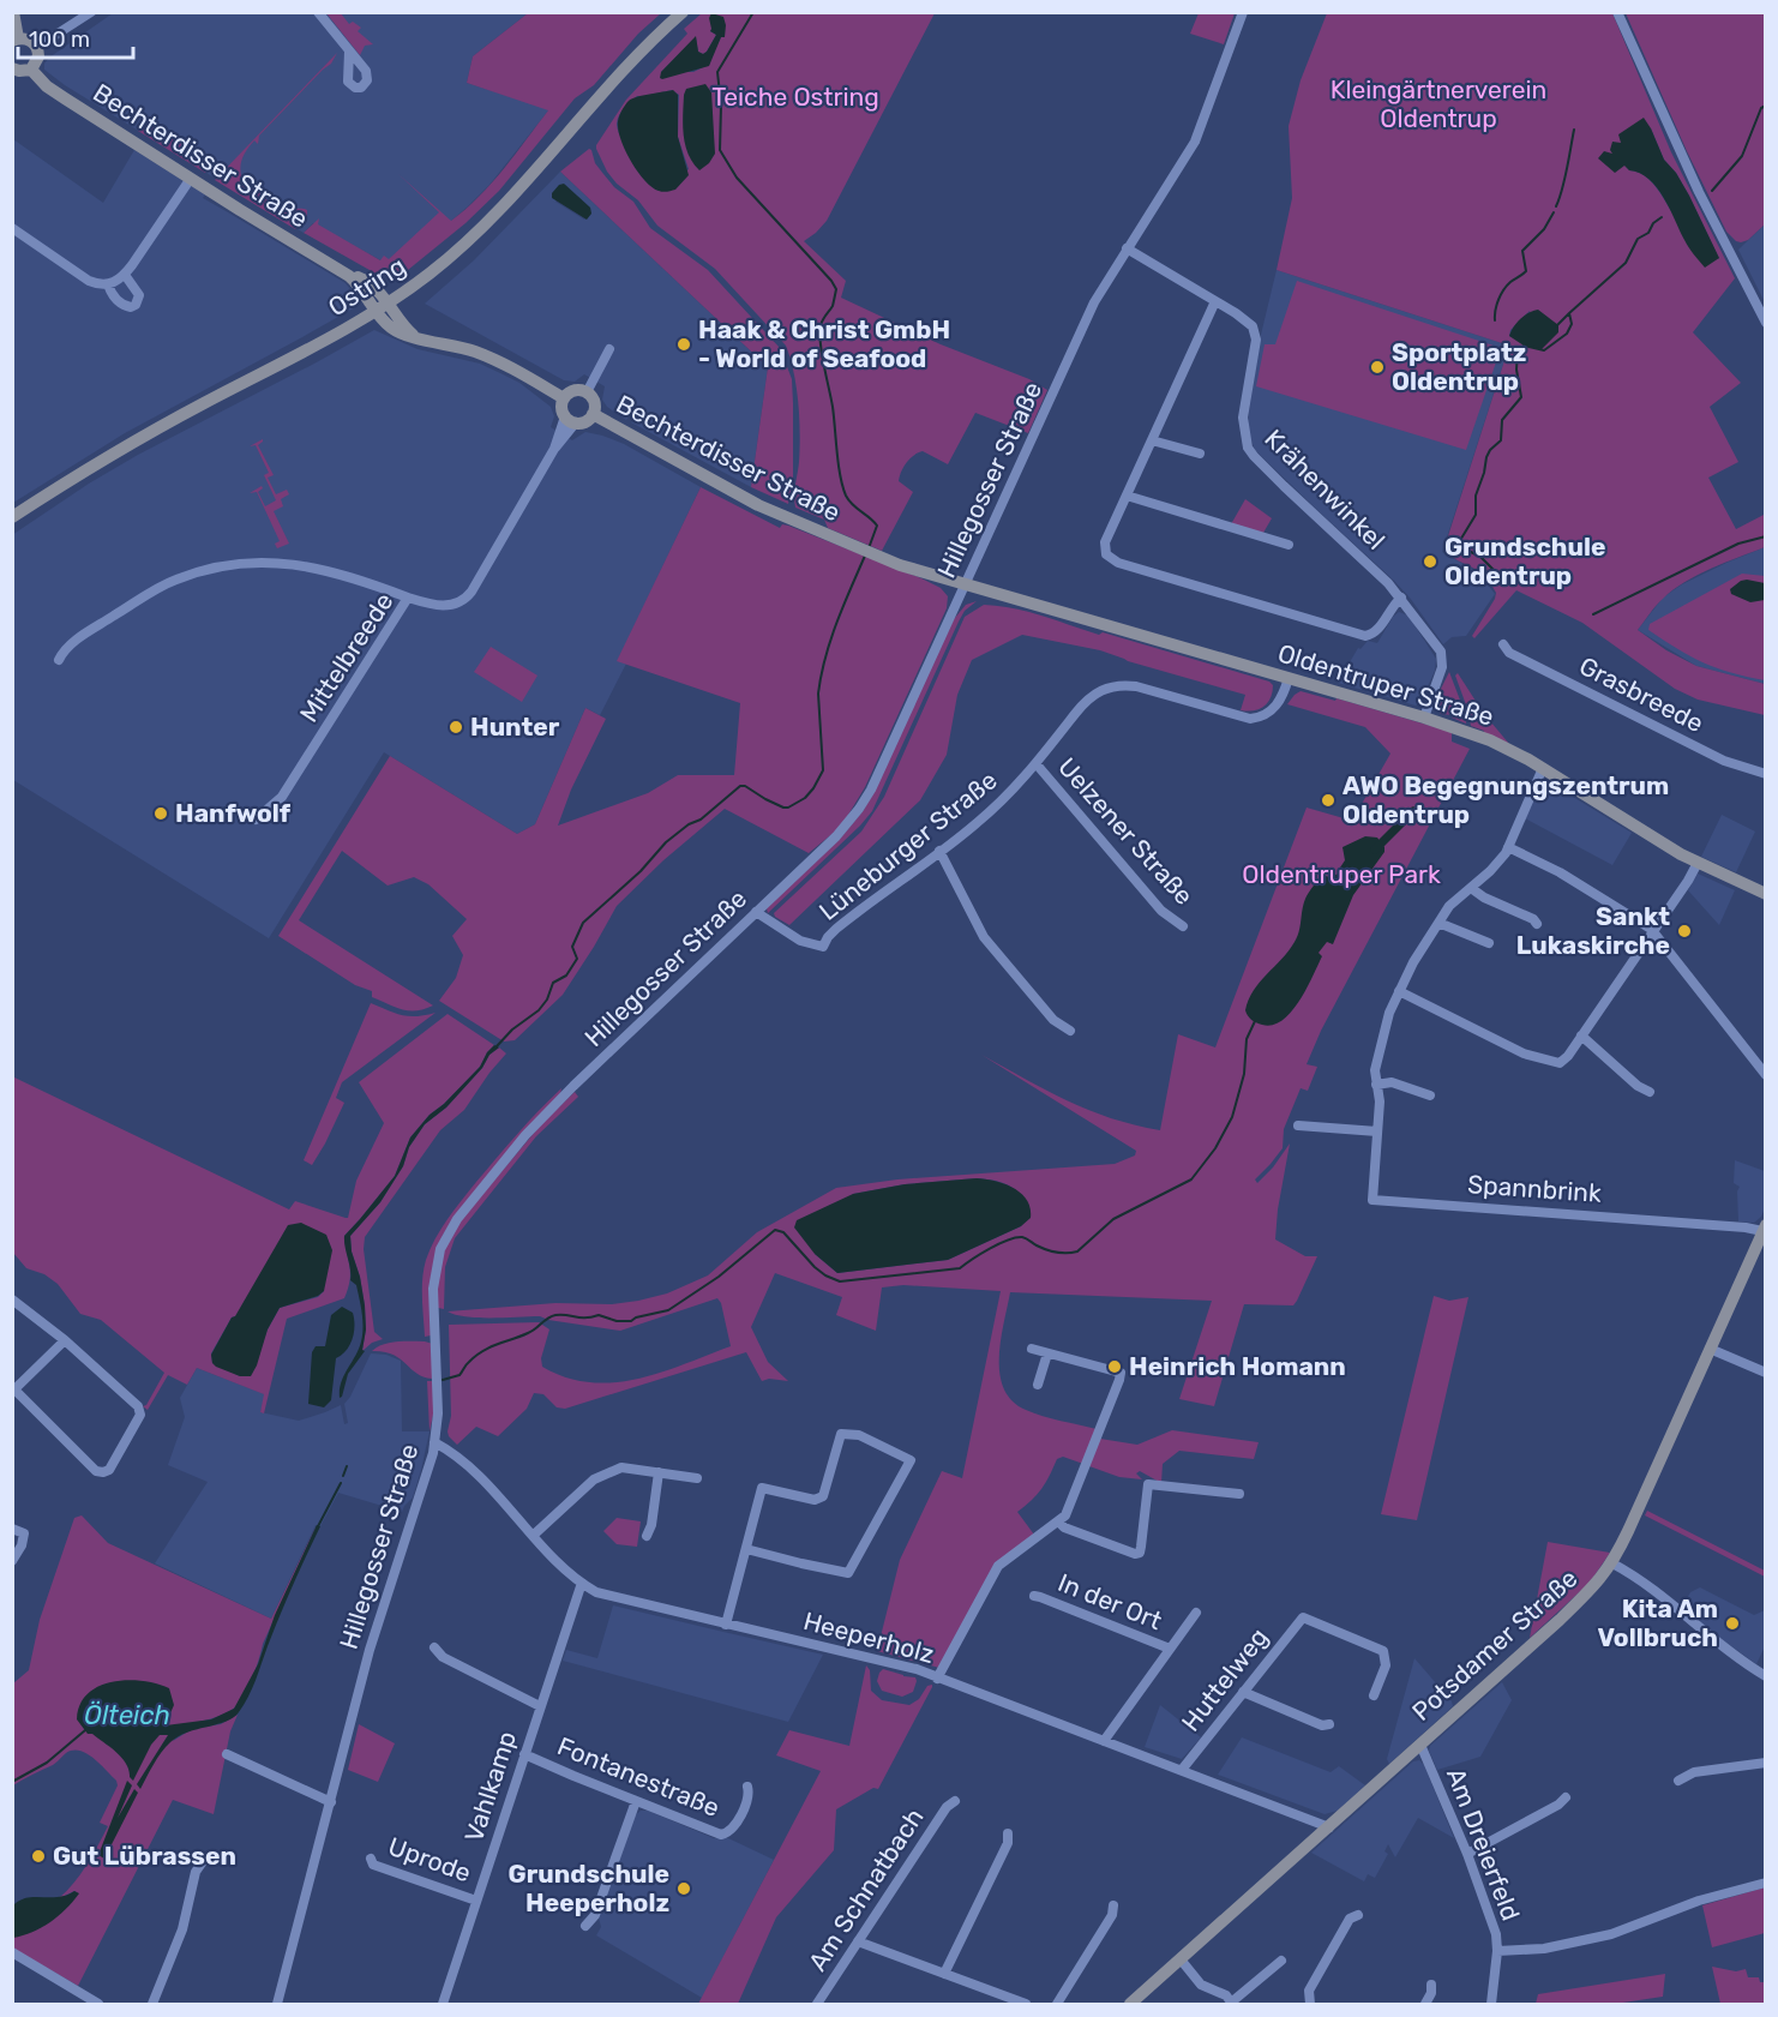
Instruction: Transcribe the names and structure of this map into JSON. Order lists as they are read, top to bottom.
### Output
{
  "streets": {
    "street": [
      "Bechterdisser Straße",
      "Ostring",
      "Hillegosser Straße",
      "Krähenwinkel",
      "Mittelbreede",
      "Oldentruper Straße",
      "Grasbreede",
      "Uelzener Straße",
      "Lüneburger Straße",
      "Spannbrink",
      "In der Ort",
      "Heeperholz",
      "Potsdamer Straße",
      "Huttelweg",
      "Fontanestraße",
      "Vahlkamp",
      "Am Dreierfeld",
      "Uprode",
      "Am Schnatbach"
    ]
  },
  "crossings": [
    ["Bechterdisser Straße", "Ostring"],
    ["Bechterdisser Straße", "Hillegosser Straße"],
    ["Bechterdisser Straße", "Mittelbreede"],
    ["Bechterdisser Straße", "Oldentruper Straße"],
    ["Hillegosser Straße", "Krähenwinkel"],
    ["Hillegosser Straße", "Oldentruper Straße"],
    ["Hillegosser Straße", "Lüneburger Straße"],
    ["Hillegosser Straße", "Heeperholz"],
    ["Krähenwinkel", "Oldentruper Straße"],
    ["Oldentruper Straße", "Lüneburger Straße"],
    ["Oldentruper Straße", "Spannbrink"],
    ["Uelzener Straße", "Lüneburger Straße"],
    ["Spannbrink", "Potsdamer Straße"],
    ["Heeperholz", "Potsdamer Straße"],
    ["Heeperholz", "Huttelweg"],
    ["Heeperholz", "Vahlkamp"],
    ["Potsdamer Straße", "Am Dreierfeld"],
    ["Fontanestraße", "Vahlkamp"],
    ["Vahlkamp", "Uprode"]
  ],
  "water": ["Ölteich"],
  "parks": ["Kleingärtnerverein Oldentrup", "Teiche Ostring", "Oldentruper Park"],
  "places": [
    "Haak & Christ GmbH - World of Seafood",
    "Sportplatz Oldentrup",
    "Grundschule Oldentrup",
    "Hunter",
    "AWO Begegnungszentrum Oldentrup",
    "Hanfwolf",
    "Sankt Lukaskirche",
    "Heinrich Homann",
    "Kita Am Vollbruch",
    "Gut Lübrassen",
    "Grundschule Heeperholz"
  ],
  "scale_bar": "100 m"
}
